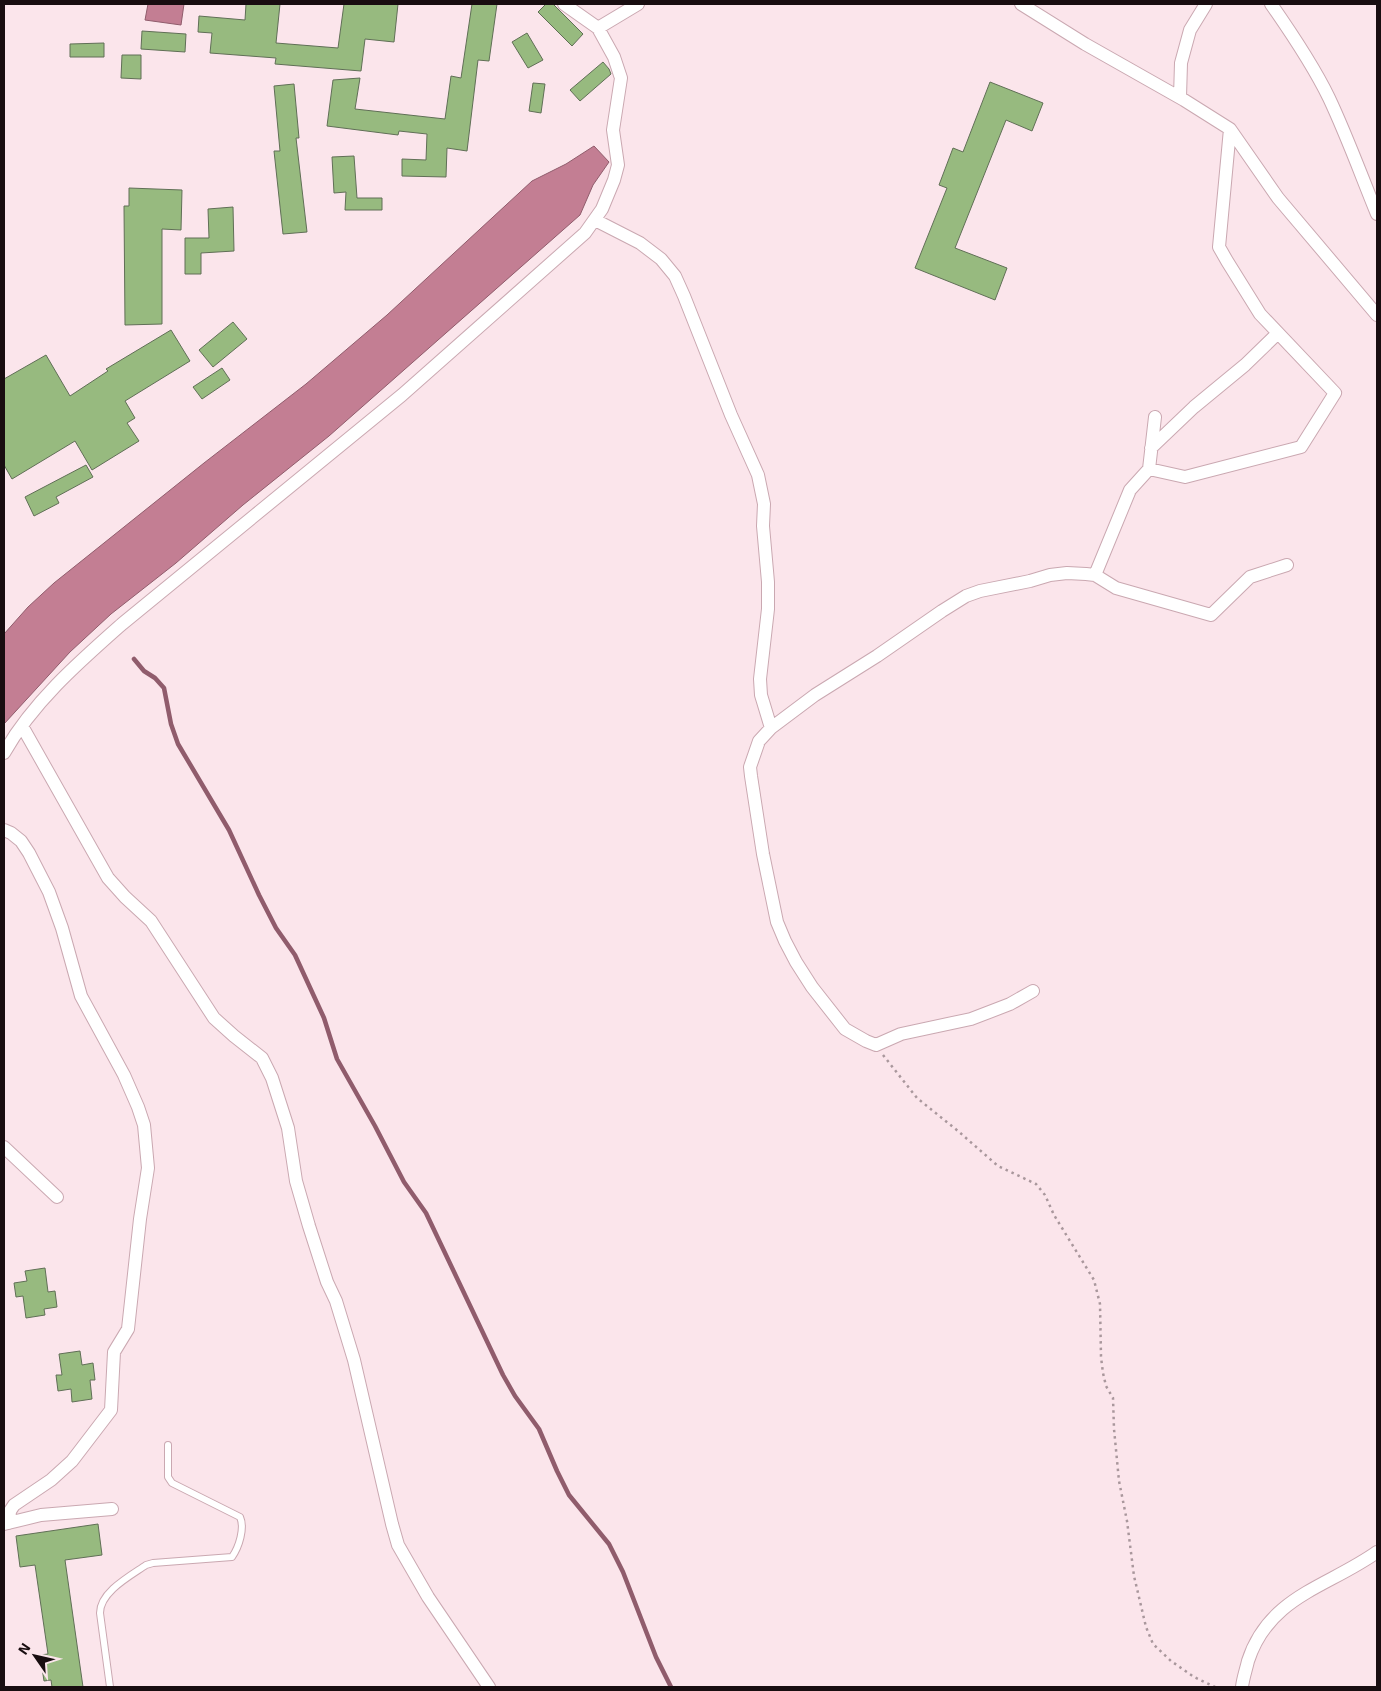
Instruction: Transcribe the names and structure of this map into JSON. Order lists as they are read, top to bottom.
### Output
{
  "north": "top left"
}
